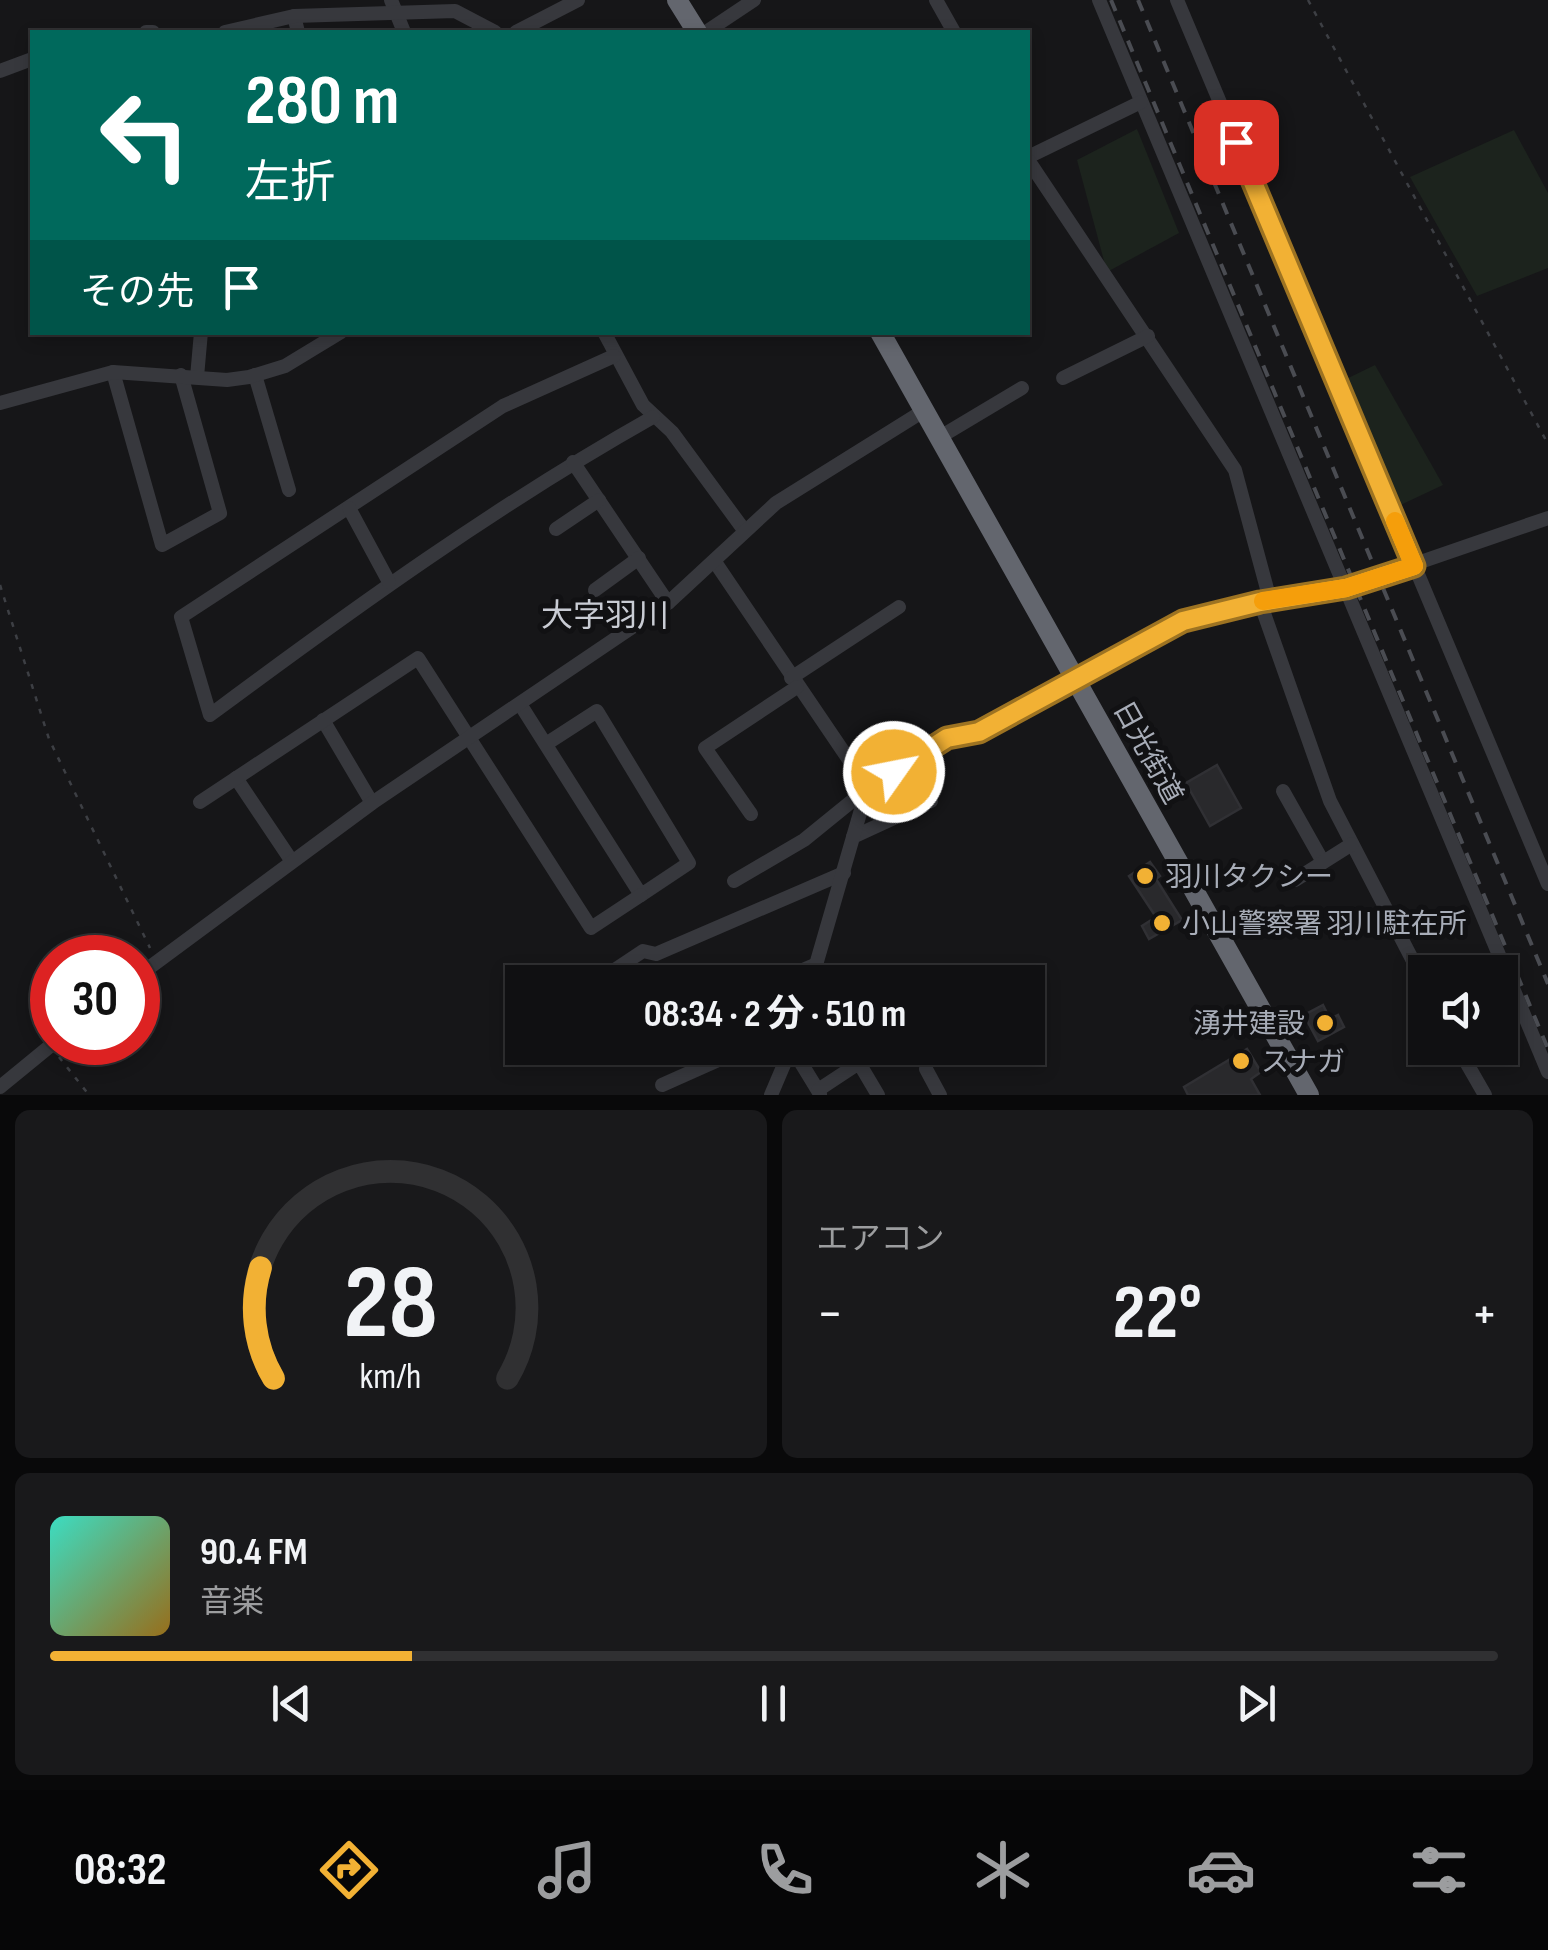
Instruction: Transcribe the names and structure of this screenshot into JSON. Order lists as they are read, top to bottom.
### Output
{
  "streets": {
    "highway": ["日光街道"]
  },
  "districts": ["大字羽川"],
  "places": [
    "羽川タクシー",
    "小山警察署 羽川駐在所",
    "湧井建設",
    "スナガ"
  ],
  "page": {
    "turn": ["280 m", "左折"],
    "then": "その先",
    "limit": "30",
    "trip": "08:34 · 2 分 · 510 m",
    "tile": "エアコン",
    "heat": ["−", "22°", "+"],
    "song": ["90.4 FM", "音楽"],
    "tabs": "08:32",
    "gauge": ["28", "km/h"]
  }
}
